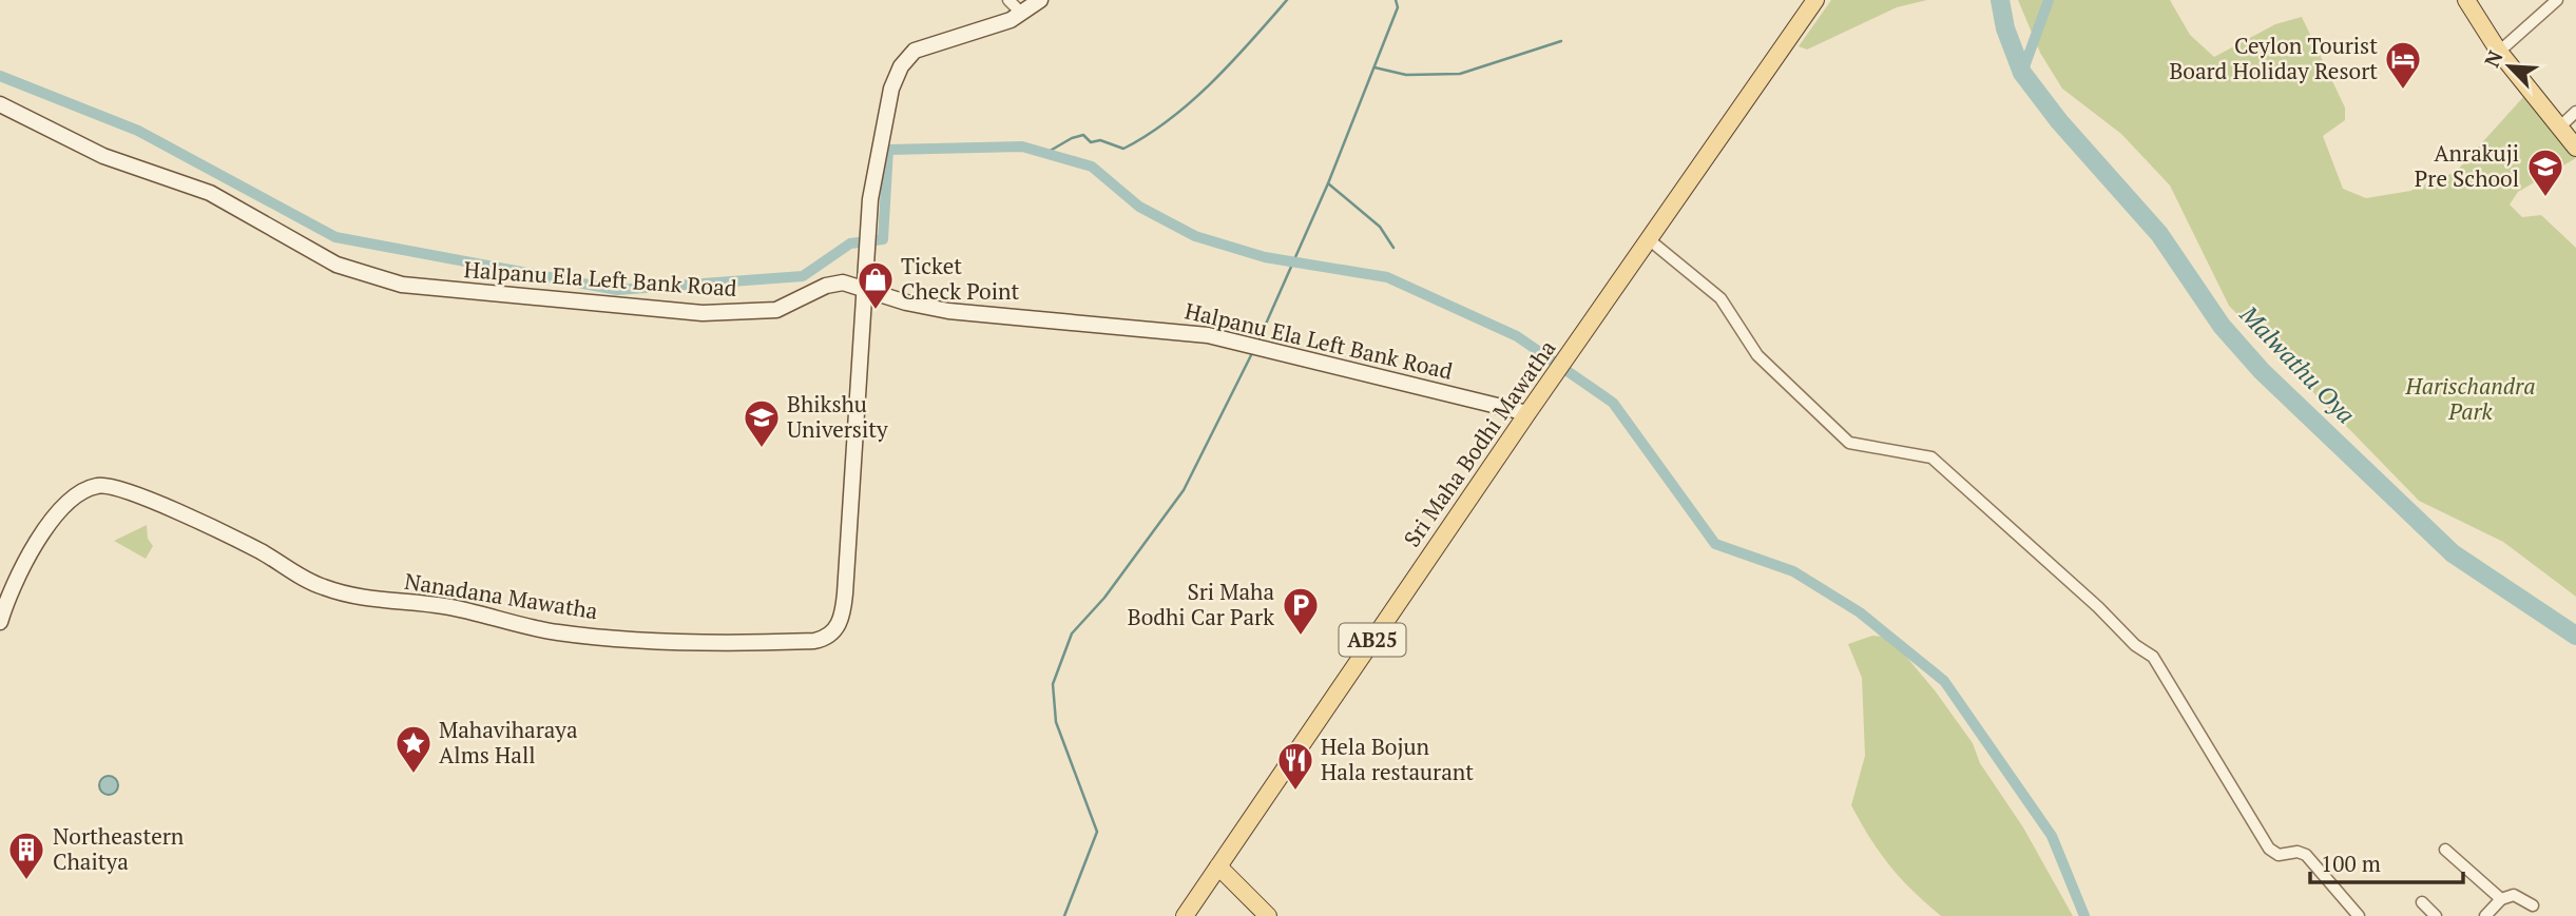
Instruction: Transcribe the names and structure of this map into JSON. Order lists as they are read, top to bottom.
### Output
{
  "streets": {
    "main road": [
      "Halpanu Ela Left Bank Road",
      "Sri Maha Bodhi Mawatha",
      "Nanadana Mawatha",
      "AB25"
    ]
  },
  "crossings": [
    ["Halpanu Ela Left Bank Road", "Sri Maha Bodhi Mawatha"],
    ["Halpanu Ela Left Bank Road", "Nanadana Mawatha"]
  ],
  "water": ["Malwathu Oya"],
  "parks": ["Harischandra Park"],
  "places": {
    "hotel": ["Ceylon Tourist Board Holiday Resort"],
    "school or university": ["Anrakuji Pre School", "Bhikshu University"],
    "shop": ["Ticket Check Point"],
    "parking": ["Sri Maha Bodhi Car Park"],
    "place": ["Mahaviharaya Alms Hall"],
    "restaurant": ["Hela Bojun Hala restaurant"],
    "building": ["Northeastern Chaitya"]
  },
  "scale_bar": "100 m",
  "north": "top left"
}
